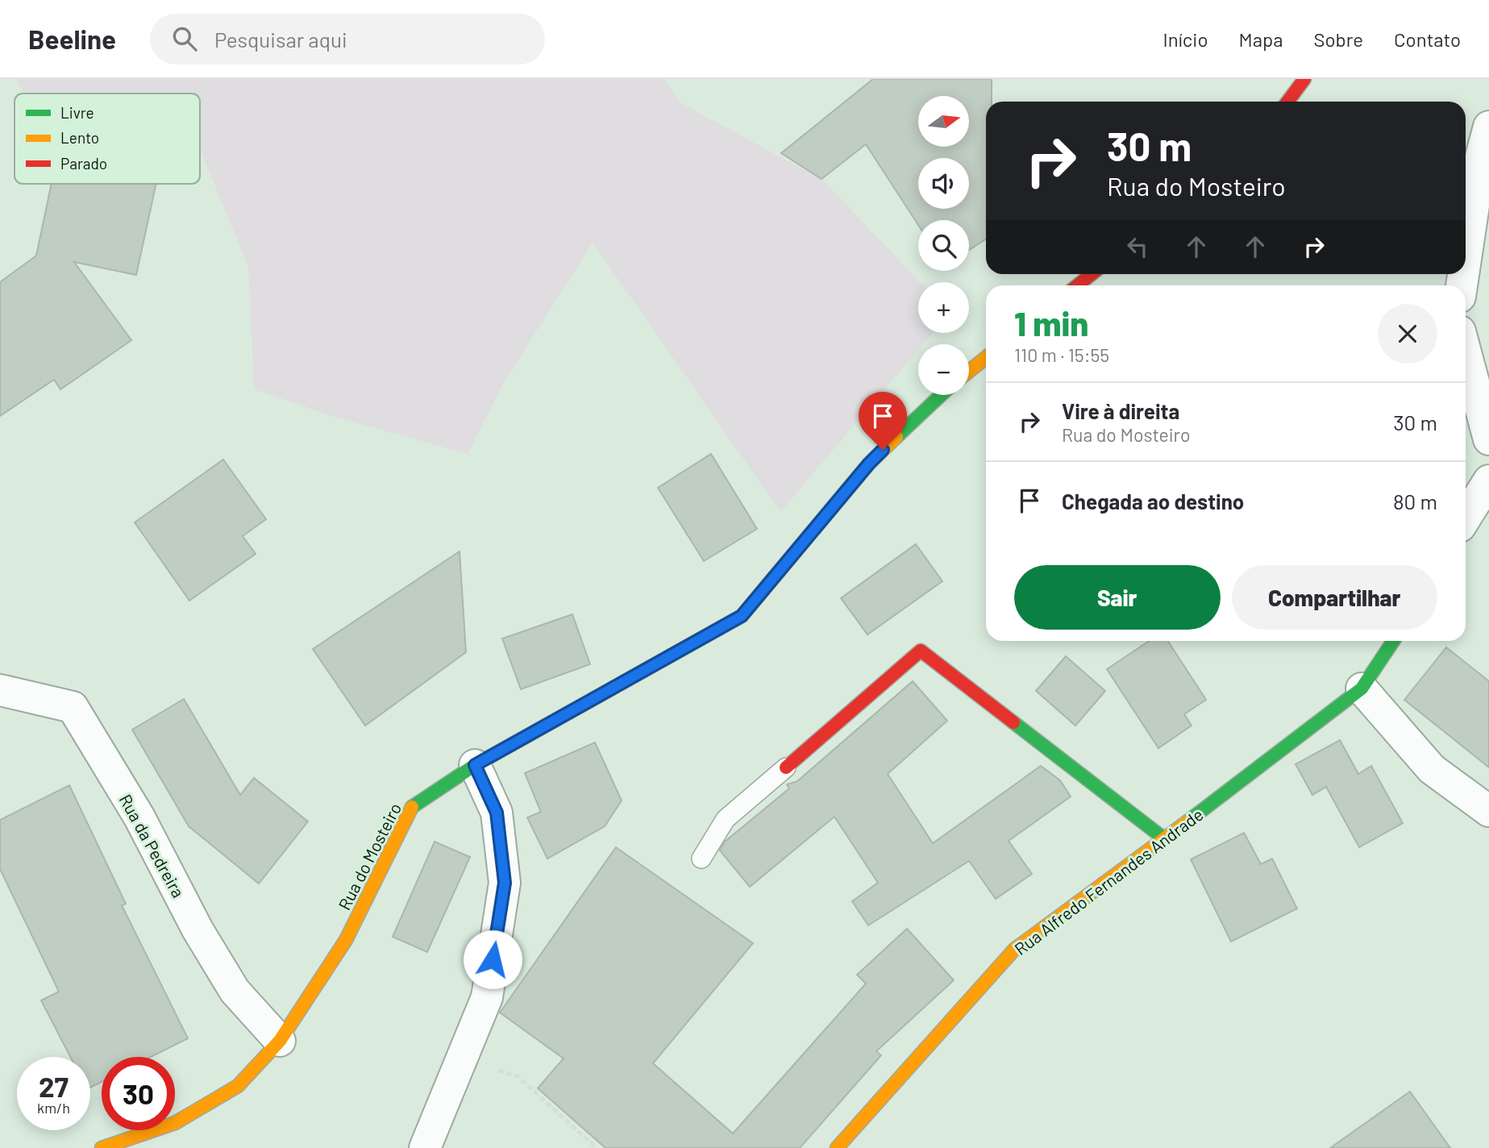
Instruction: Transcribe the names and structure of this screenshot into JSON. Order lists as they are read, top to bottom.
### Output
{
  "streets": {
    "main road": ["Rua do Mosteiro", "Rua Alfredo Fernandes Andrade"],
    "street": ["Rua da Pedreira"]
  },
  "crossings": [
    ["Rua da Pedreira", "Rua do Mosteiro"]
  ],
  "legend": ["Livre", "Lento", "Parado"],
  "north": "right",
  "page": {
    "header": "Beeline",
    "search": "Pesquisar aqui",
    "nav": [
      "Início",
      "Mapa",
      "Sobre",
      "Contato"
    ],
    "map_buttons": ["+", "−"],
    "turn": ["30 m", "Rua do Mosteiro"],
    "heading": ["1 min", "110 m · 15:55"],
    "list": [
      {
        "name": "Vire à direita",
        "note": "Rua do Mosteiro",
        "value": "30 m"
      },
      {
        "name": "Chegada ao destino",
        "value": "80 m"
      }
    ],
    "buttons": ["Sair", "Compartilhar"],
    "speed": "27 km/h",
    "limit": "30"
  }
}
